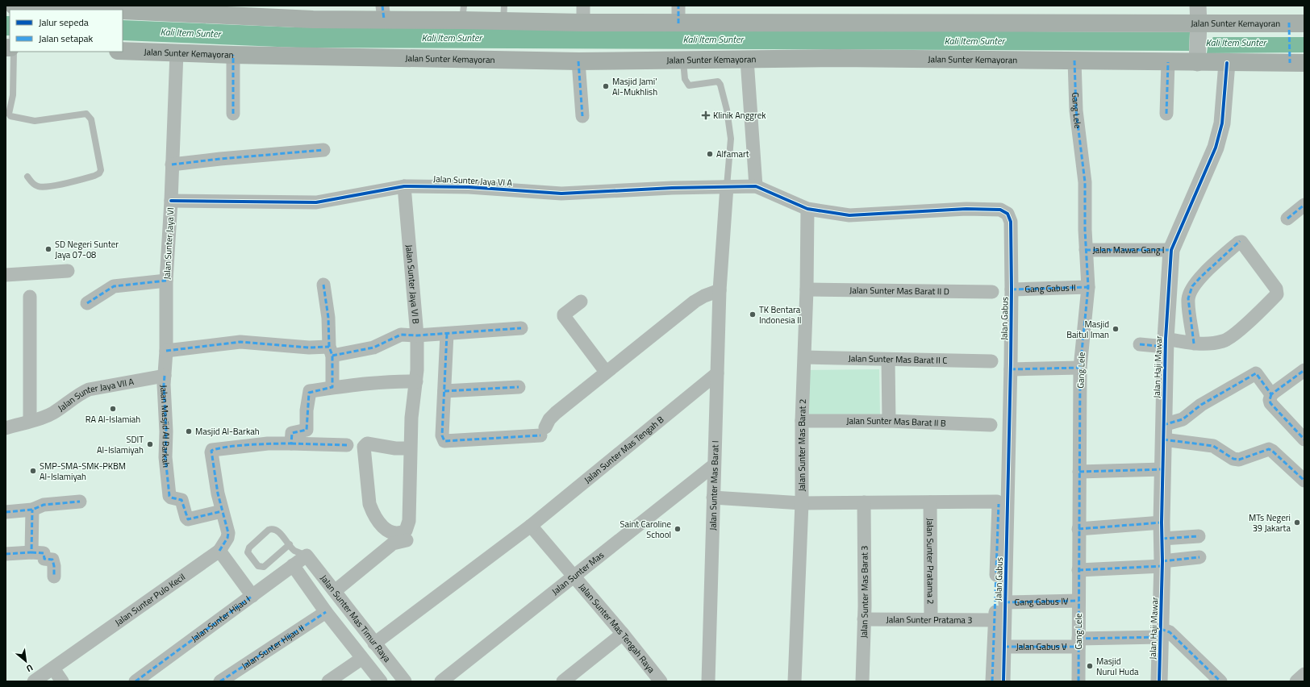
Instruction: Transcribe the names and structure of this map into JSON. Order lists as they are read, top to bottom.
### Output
{
  "streets": {
    "main road": ["Jalan Sunter Kemayoran"],
    "street": [
      "Gang Lele",
      "Jalan Sunter Jaya VI A",
      "Jalan Sunter Jaya VI",
      "Jalan Mawar Gang I",
      "Jalan Sunter Jaya VI B",
      "Gang Gabus II",
      "Jalan Sunter Mas Barat II D",
      "Jalan Gabus",
      "Jalan Sunter Mas Barat II C",
      "Jalan Haji Mawar",
      "Jalan Sunter Jaya VII A",
      "Jalan Sunter Mas Barat II B",
      "Jalan Masjid Al Barkah",
      "Jalan Sunter Mas Barat 2",
      "Jalan Sunter Mas Tengah B",
      "Jalan Sunter Mas Barat I",
      "Jalan Sunter Pratama 2",
      "Jalan Sunter Mas",
      "Jalan Sunter Mas Barat 3",
      "Jalan Sunter Pulo Kecil",
      "Gang Gabus IV",
      "Jalan Sunter Mas Timur Raya",
      "Jalan Sunter Hijau I",
      "Jalan Sunter Pratama 3",
      "Jalan Sunter Mas Tengah Raya",
      "Jalan Sunter Hijau II",
      "Jalan Gabus V"
    ]
  },
  "crossings": [
    ["Jalan Sunter Kemayoran", "Gang Lele"],
    ["Jalan Sunter Kemayoran", "Jalan Sunter Jaya VI"],
    ["Jalan Sunter Kemayoran", "Jalan Haji Mawar"],
    ["Gang Lele", "Jalan Mawar Gang I"],
    ["Gang Lele", "Gang Gabus II"],
    ["Gang Lele", "Gang Gabus IV"],
    ["Gang Lele", "Jalan Gabus V"],
    ["Jalan Sunter Jaya VI A", "Jalan Sunter Jaya VI"],
    ["Jalan Sunter Jaya VI A", "Jalan Sunter Jaya VI B"],
    ["Jalan Sunter Jaya VI A", "Jalan Gabus"],
    ["Jalan Sunter Jaya VI A", "Jalan Sunter Mas Barat I"],
    ["Jalan Sunter Jaya VI", "Jalan Sunter Jaya VII A"],
    ["Jalan Sunter Jaya VI", "Jalan Masjid Al Barkah"],
    ["Jalan Mawar Gang I", "Jalan Haji Mawar"],
    ["Gang Gabus II", "Jalan Gabus"],
    ["Jalan Sunter Mas Barat II D", "Jalan Sunter Mas Barat 2"],
    ["Jalan Gabus", "Jalan Sunter Mas Barat 2"],
    ["Jalan Gabus", "Gang Gabus IV"],
    ["Jalan Gabus", "Jalan Gabus V"],
    ["Jalan Sunter Mas Barat II C", "Jalan Sunter Mas Barat 2"],
    ["Jalan Haji Mawar", "Jalan Gabus V"],
    ["Jalan Sunter Jaya VII A", "Jalan Masjid Al Barkah"],
    ["Jalan Sunter Mas Barat II B", "Jalan Sunter Mas Barat 2"],
    ["Jalan Sunter Mas Tengah B", "Jalan Sunter Mas Barat I"],
    ["Jalan Sunter Mas Tengah B", "Jalan Sunter Mas Timur Raya"],
    ["Jalan Sunter Mas Barat I", "Jalan Sunter Mas"],
    ["Jalan Sunter Pratama 2", "Jalan Sunter Pratama 3"],
    ["Jalan Sunter Mas", "Jalan Sunter Mas Tengah Raya"],
    ["Jalan Sunter Mas Barat 3", "Jalan Sunter Pratama 3"],
    ["Jalan Sunter Mas Timur Raya", "Jalan Sunter Hijau I"],
    ["Jalan Sunter Mas Timur Raya", "Jalan Sunter Hijau II"]
  ],
  "water": ["Kali Item Sunter"],
  "places": {
    "other": [
      "Masjid Jami' Al-Mukhlish",
      "Alfamart",
      "SD Negeri Sunter Jaya 07-08",
      "TK Bentara Indonesia II",
      "Masjid Baitul Iman",
      "RA Al-Islamiah",
      "Masjid Al-Barkah",
      "SDIT Al-Islamiyah",
      "SMP-SMA-SMK-PKBM Al-Islamiyah",
      "MTs Negeri 39 Jakarta",
      "Saint Caroline School",
      "Masjid Nurul Huda"
    ],
    "health": ["Klinik Anggrek"]
  },
  "legend": ["Jalur sepeda", "Jalan setapak"],
  "north": "bottom right"
}
